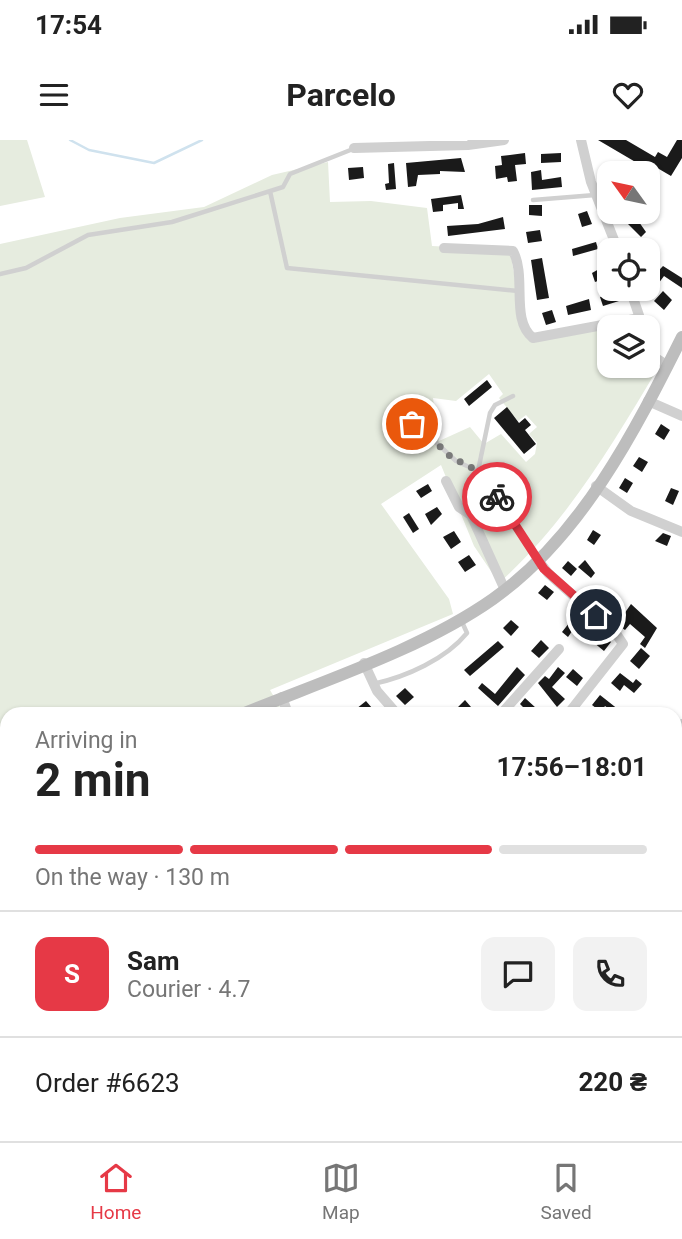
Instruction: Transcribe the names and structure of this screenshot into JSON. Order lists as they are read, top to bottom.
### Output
{
  "north": "top left",
  "page": {
    "status": "17:54",
    "header": "Parcelo",
    "heading": ["2 min", "Arriving in", "17:56–18:01"],
    "panel": [
      "Sam",
      "Courier · 4.7",
      "Order #6623",
      "220 ₴"
    ],
    "bar": "On the way · 130 m",
    "round": "S",
    "tabs": ["Home", "Map", "Saved"]
  }
}
